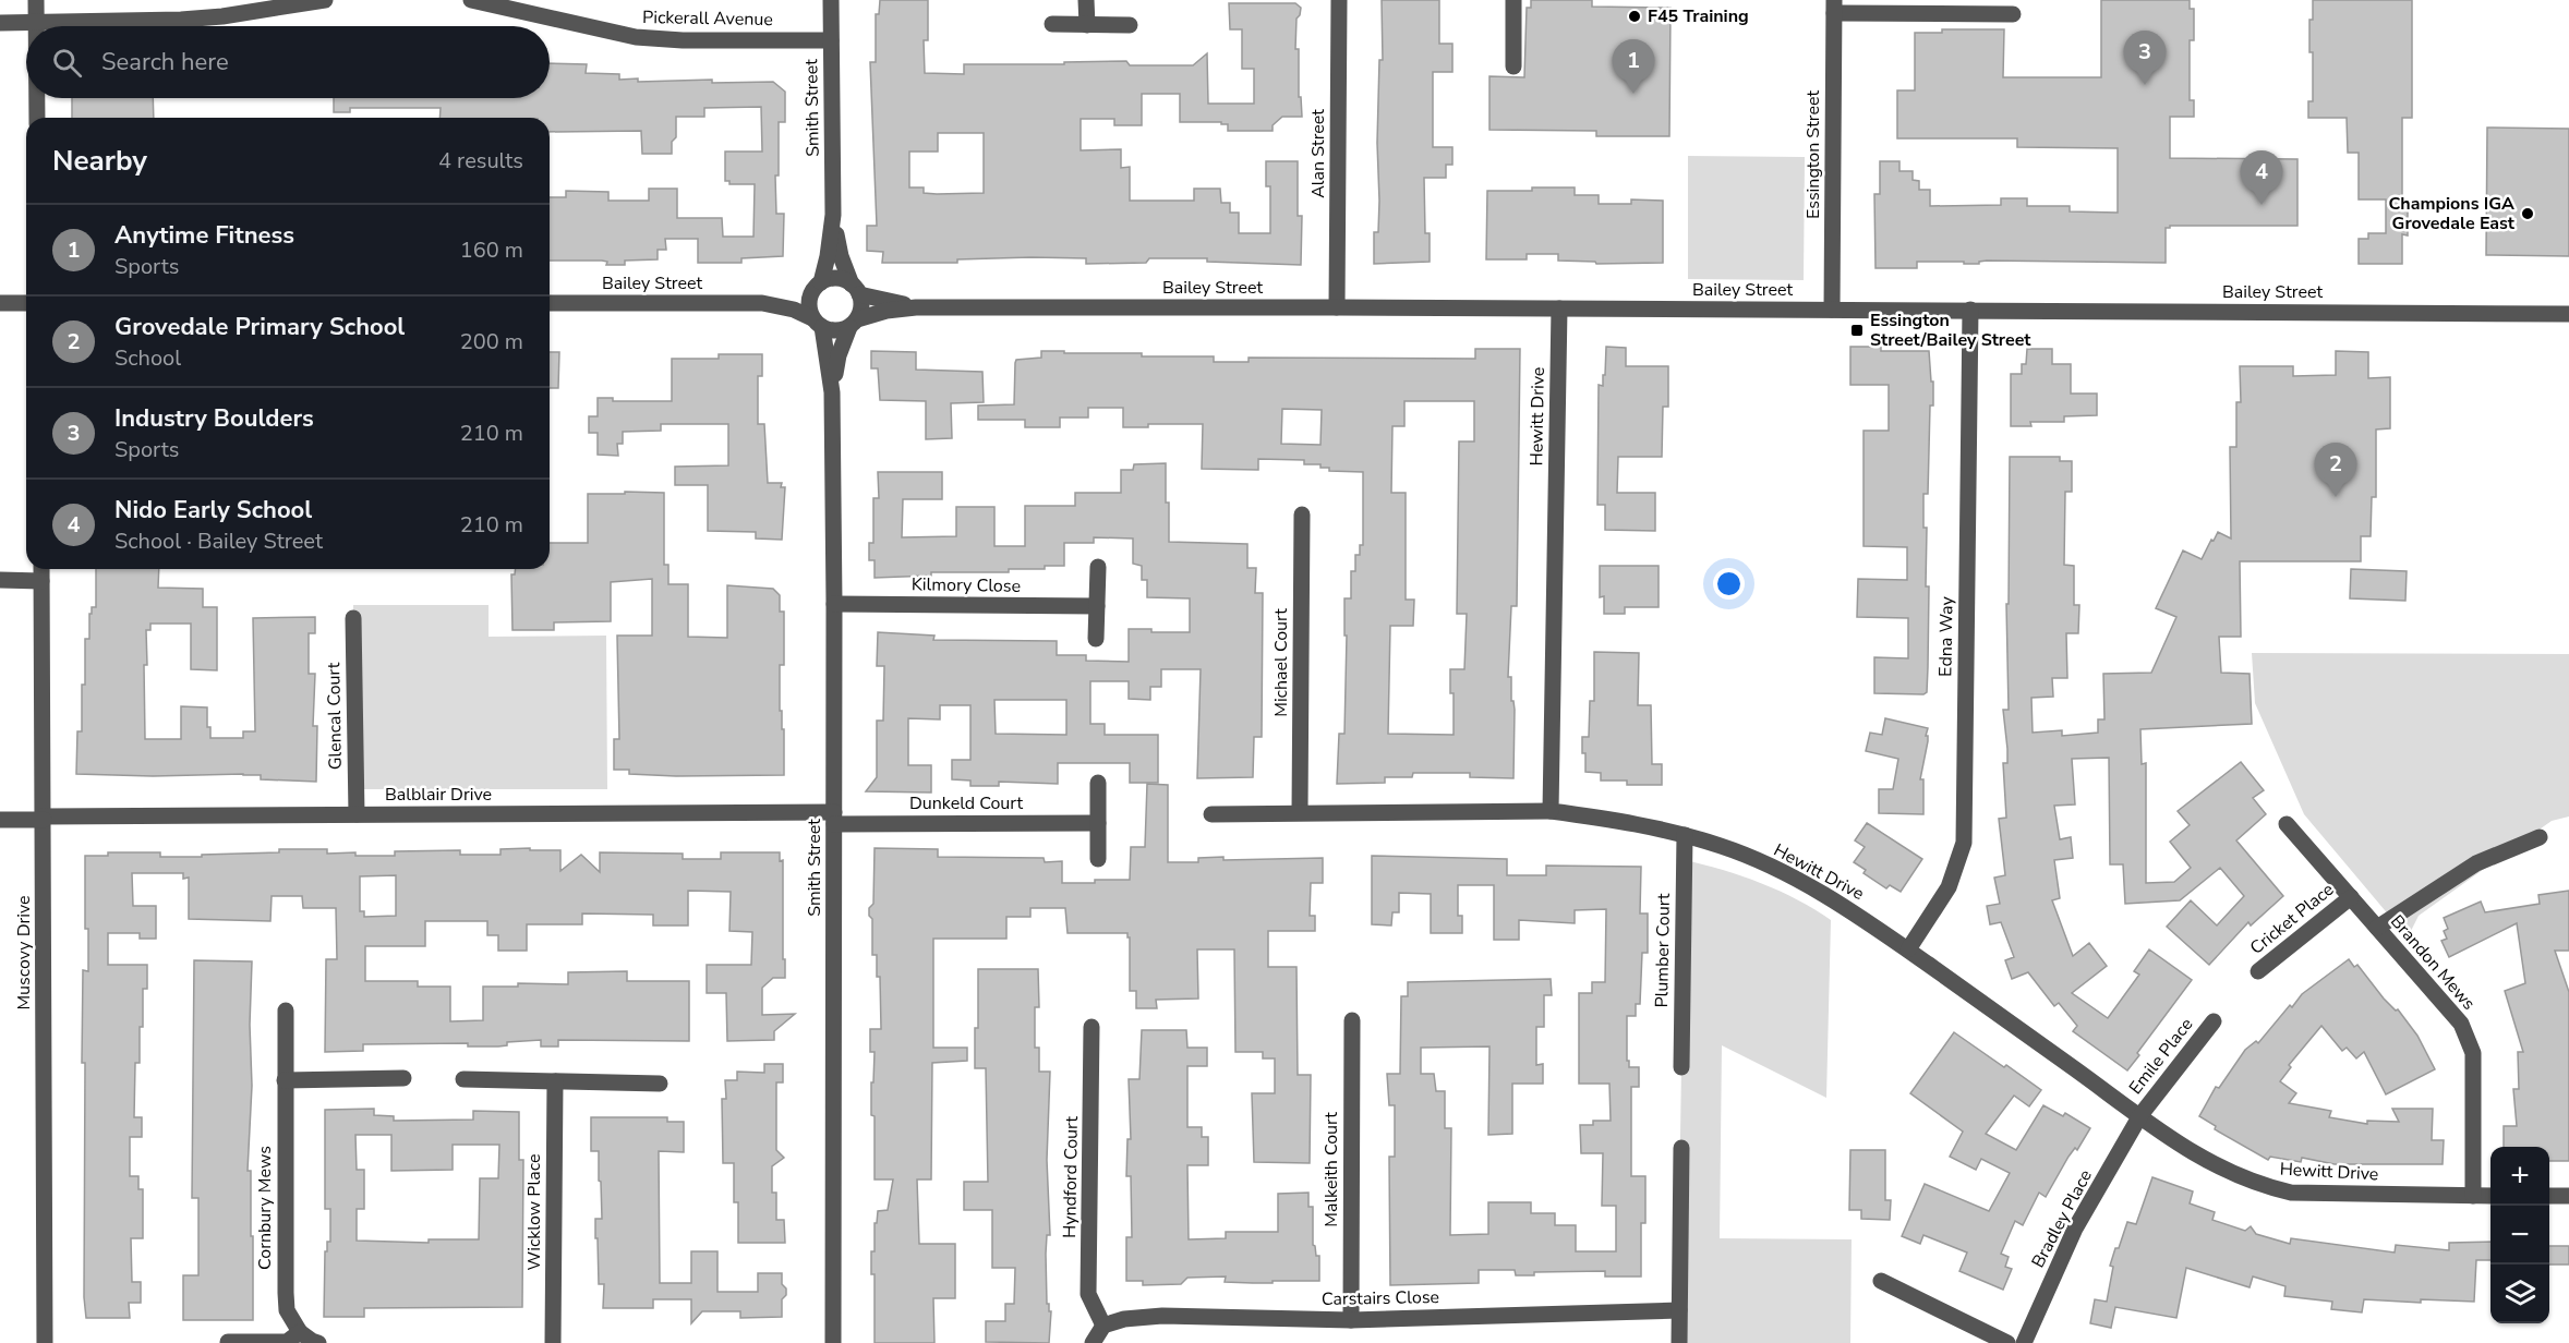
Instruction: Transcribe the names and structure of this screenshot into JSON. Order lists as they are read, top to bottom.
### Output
{
  "streets": {
    "street": [
      "Pickerall Avenue",
      "Smith Street",
      "Alan Street",
      "Essington Street",
      "Bailey Street",
      "Hewitt Drive",
      "Kilmory Close",
      "Edna Way",
      "Michael Court",
      "Glencal Court",
      "Balblair Drive",
      "Dunkeld Court",
      "Cricket Place",
      "Plumber Court",
      "Muscovy Drive",
      "Brandon Mews",
      "Emile Place",
      "Malkeith Court",
      "Hyndford Court",
      "Cornbury Mews",
      "Wicklow Place",
      "Bradley Place",
      "Carstairs Close"
    ]
  },
  "crossings": [
    ["Pickerall Avenue", "Smith Street"],
    ["Smith Street", "Bailey Street"],
    ["Smith Street", "Kilmory Close"],
    ["Smith Street", "Balblair Drive"],
    ["Smith Street", "Dunkeld Court"],
    ["Alan Street", "Bailey Street"],
    ["Essington Street", "Bailey Street"],
    ["Bailey Street", "Hewitt Drive"],
    ["Bailey Street", "Edna Way"],
    ["Hewitt Drive", "Edna Way"],
    ["Hewitt Drive", "Plumber Court"],
    ["Hewitt Drive", "Brandon Mews"],
    ["Hewitt Drive", "Emile Place"],
    ["Hewitt Drive", "Bradley Place"],
    ["Glencal Court", "Balblair Drive"],
    ["Balblair Drive", "Dunkeld Court"],
    ["Balblair Drive", "Muscovy Drive"],
    ["Cricket Place", "Brandon Mews"],
    ["Emile Place", "Bradley Place"],
    ["Malkeith Court", "Carstairs Close"],
    ["Hyndford Court", "Carstairs Close"]
  ],
  "places": {
    "other": ["F45 Training", "Champions IGA Grovedale East"],
    "transit": ["Essington Street/Bailey Street"]
  },
  "page": {
    "search": "Search here",
    "pins": [
      "3",
      "1",
      "4",
      "2"
    ],
    "heading": ["Nearby", "4 results"],
    "list": [
      {
        "mark": "1",
        "name": "Anytime Fitness",
        "note": "Sports",
        "value": "160 m"
      },
      {
        "mark": "2",
        "name": "Grovedale Primary School",
        "note": "School",
        "value": "200 m"
      },
      {
        "mark": "3",
        "name": "Industry Boulders",
        "note": "Sports",
        "value": "210 m"
      },
      {
        "mark": "4",
        "name": "Nido Early School",
        "note": "School · Bailey Street",
        "value": "210 m"
      }
    ],
    "map_buttons": ["+", "−"]
  }
}
